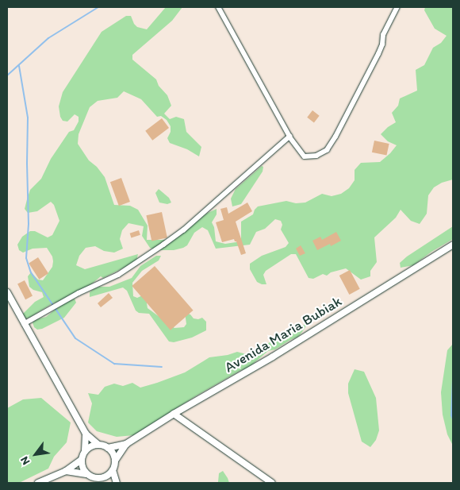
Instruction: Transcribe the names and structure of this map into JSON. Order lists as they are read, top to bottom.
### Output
{
  "streets": {
    "street": ["Avenida Maria Bubiak"]
  },
  "north": "bottom left"
}
